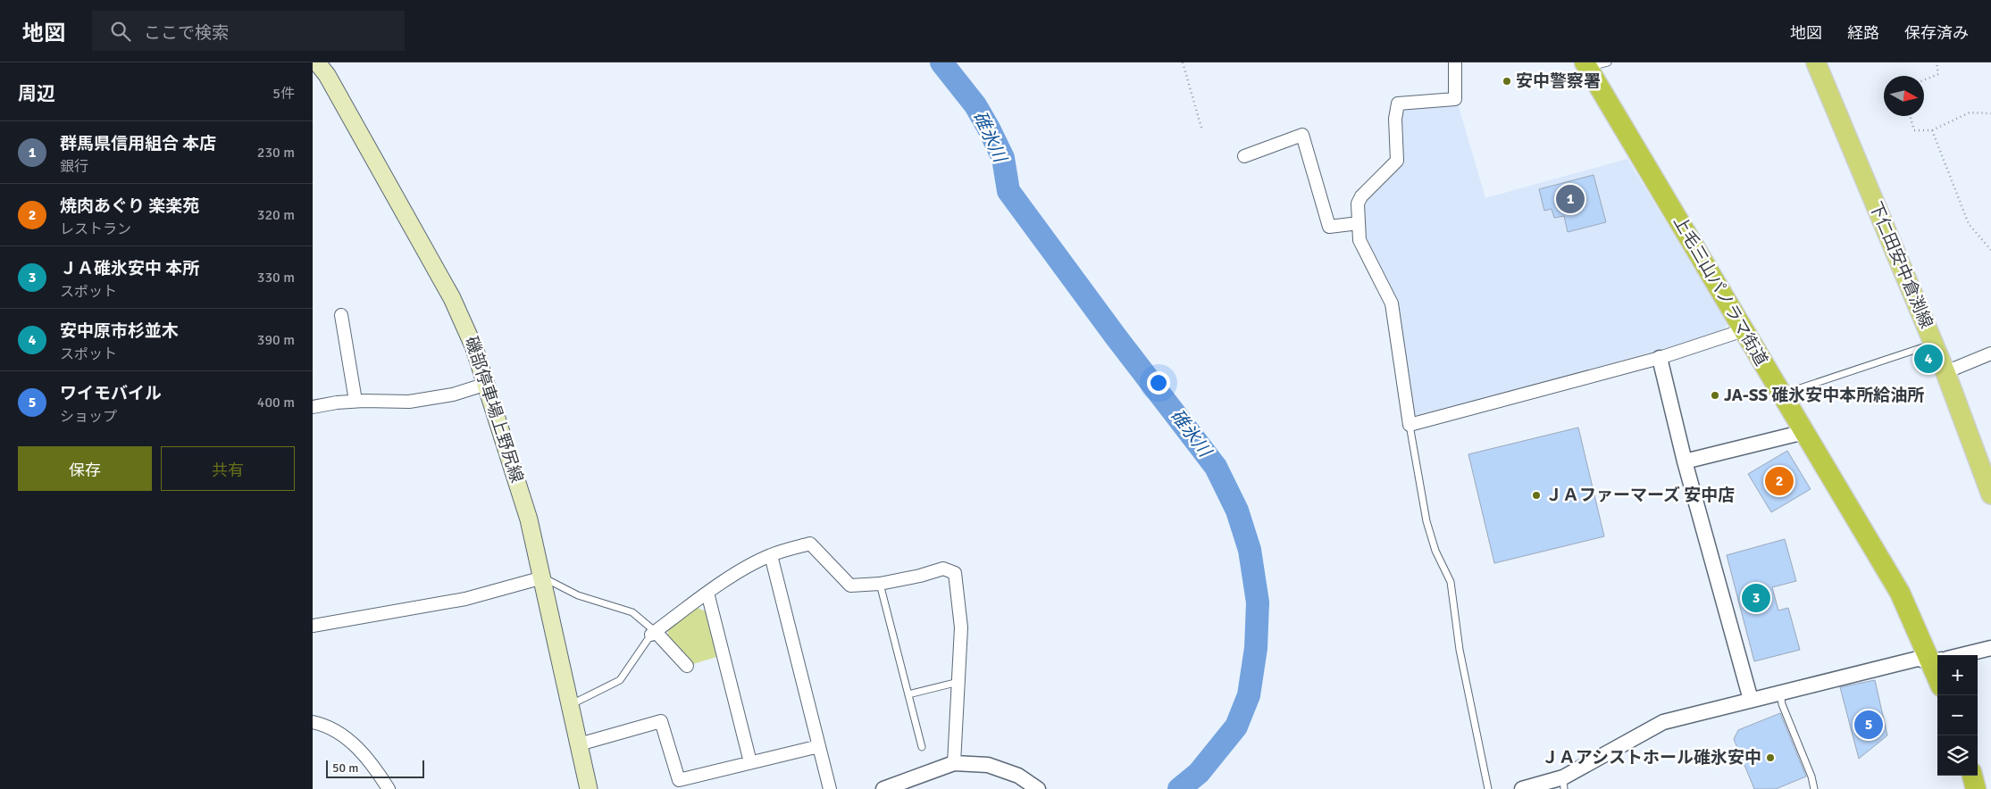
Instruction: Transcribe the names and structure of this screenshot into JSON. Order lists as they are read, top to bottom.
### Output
{
  "streets": {
    "highway": ["上毛三山パノラマ街道"],
    "main road": ["下仁田安中倉渕線", "磯部停車場上野尻線"]
  },
  "water": ["碓氷川"],
  "places": [
    "安中警察署",
    "JA-SS 碓氷安中本所給油所",
    "ＪＡファーマーズ 安中店",
    "ＪＡアシストホール碓氷安中"
  ],
  "scale_bar": "50 m",
  "north": "right",
  "page": {
    "header": "地図",
    "search": "ここで検索",
    "nav": ["地図", "経路", "保存済み"],
    "heading": ["周辺", "5件"],
    "list": [
      {
        "mark": "1",
        "name": "群馬県信用組合 本店",
        "note": "銀行",
        "value": "230 m"
      },
      {
        "mark": "2",
        "name": "焼肉あぐり 楽楽苑",
        "note": "レストラン",
        "value": "320 m"
      },
      {
        "mark": "3",
        "name": "ＪＡ碓氷安中 本所",
        "note": "スポット",
        "value": "330 m"
      },
      {
        "mark": "4",
        "name": "安中原市杉並木",
        "note": "スポット",
        "value": "390 m"
      },
      {
        "mark": "5",
        "name": "ワイモバイル",
        "note": "ショップ",
        "value": "400 m"
      }
    ],
    "pins": [
      "1",
      "4",
      "2",
      "3",
      "5"
    ],
    "buttons": ["保存", "共有"],
    "map_buttons": ["+", "−"],
    "scale": "50 m"
  }
}
